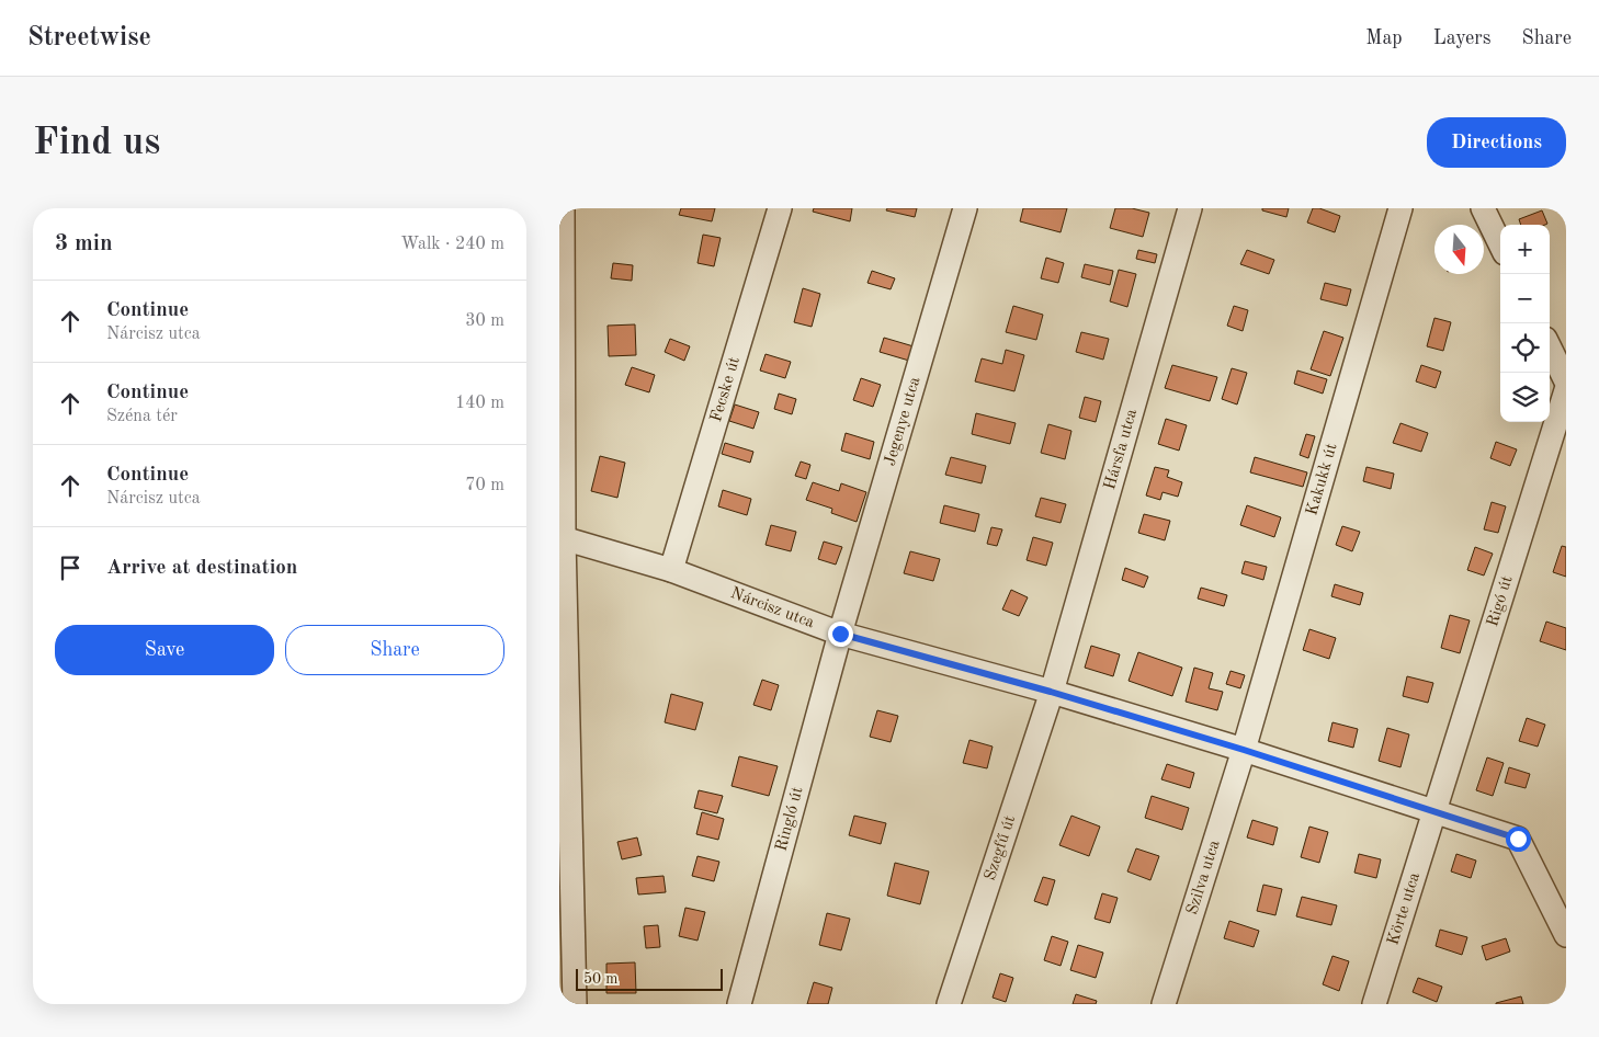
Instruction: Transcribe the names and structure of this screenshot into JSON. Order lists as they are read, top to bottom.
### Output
{
  "streets": {
    "street": [
      "Fecske út",
      "Jegenye utca",
      "Hársfa utca",
      "Kakukk út",
      "Rigó út",
      "Nárcisz utca",
      "Ringló út",
      "Szegfű út",
      "Szilva utca",
      "Körte utca"
    ]
  },
  "crossings": [
    ["Fecske út", "Nárcisz utca"],
    ["Jegenye utca", "Nárcisz utca"],
    ["Jegenye utca", "Ringló út"],
    ["Hársfa utca", "Nárcisz utca"],
    ["Hársfa utca", "Szegfű út"],
    ["Kakukk út", "Nárcisz utca"],
    ["Kakukk út", "Szilva utca"],
    ["Rigó út", "Nárcisz utca"],
    ["Rigó út", "Körte utca"],
    ["Nárcisz utca", "Ringló út"],
    ["Nárcisz utca", "Szegfű út"],
    ["Nárcisz utca", "Szilva utca"],
    ["Nárcisz utca", "Körte utca"]
  ],
  "scale_bar": "50 m",
  "north": "bottom",
  "page": {
    "header": "Streetwise",
    "nav": ["Map", "Layers", "Share"],
    "buttons": [
      "Directions",
      ["Save", "Share"]
    ],
    "title": "Find us",
    "heading": ["3 min", "Walk · 240 m"],
    "map_buttons": ["+", "−"],
    "list": [
      ["Continue", "Nárcisz utca", "30 m"],
      ["Continue", "Széna tér", "140 m"],
      ["Continue", "Nárcisz utca", "70 m"],
      "Arrive at destination"
    ],
    "scale": "50 m"
  }
}
